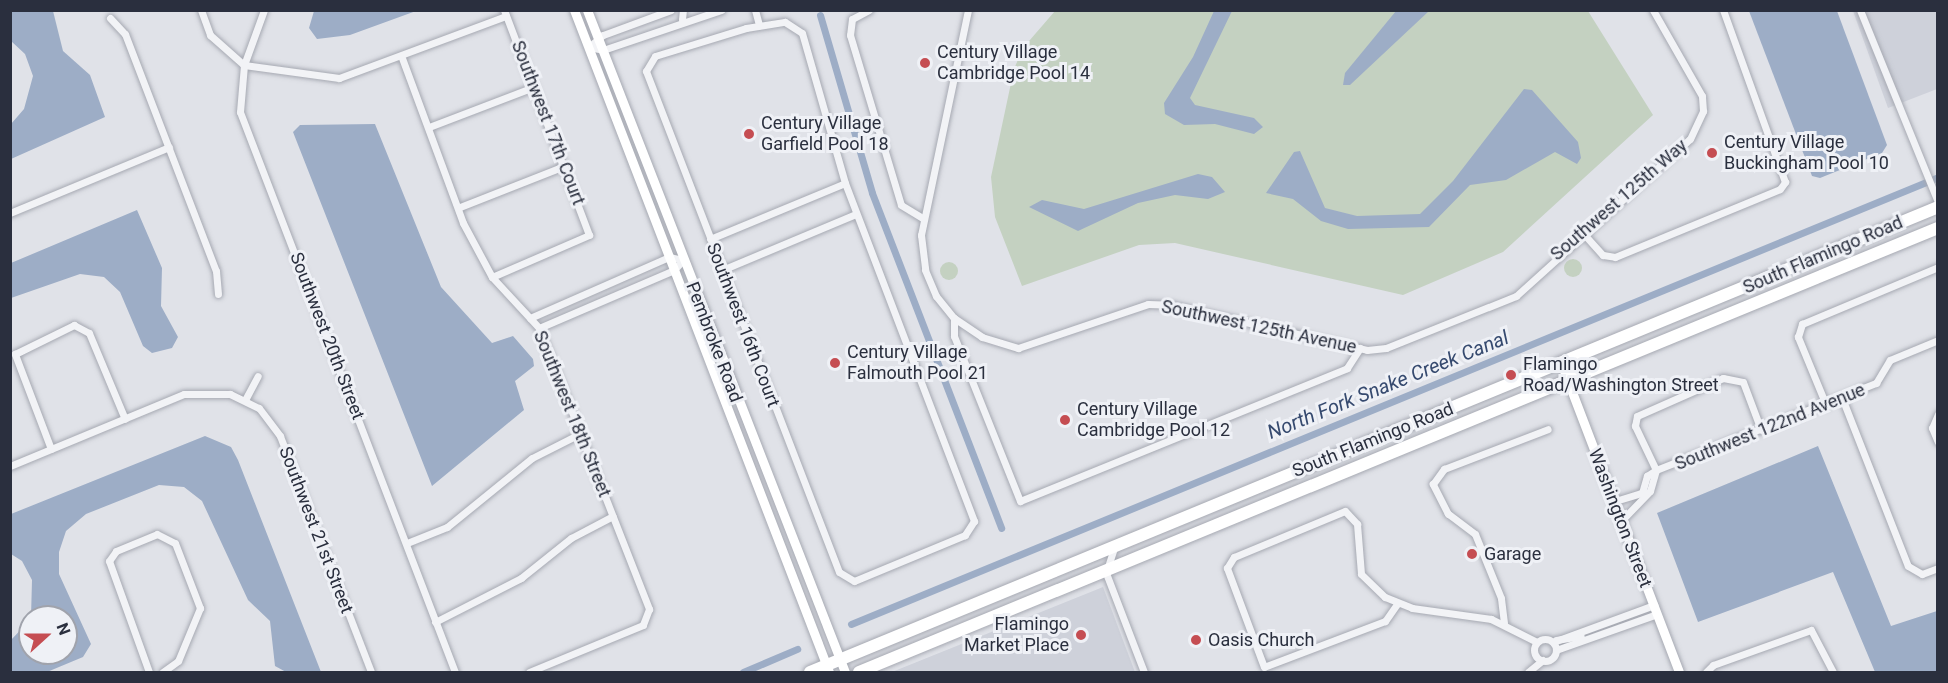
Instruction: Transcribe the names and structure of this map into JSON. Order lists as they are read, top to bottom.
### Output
{
  "streets": {
    "highway": ["South Flamingo Road"],
    "main road": ["Pembroke Road", "Washington Street"],
    "street": [
      "Southwest 17th Court",
      "Southwest 125th Way",
      "Southwest 16th Court",
      "Southwest 125th Avenue",
      "Southwest 20th Street",
      "Southwest 18th Street",
      "Southwest 122nd Avenue",
      "Southwest 21st Street"
    ]
  },
  "crossings": [
    ["Southwest 17th Court", "Southwest 18th Street"],
    ["Southwest 125th Way", "Southwest 125th Avenue"],
    ["South Flamingo Road", "Pembroke Road"],
    ["South Flamingo Road", "Washington Street"],
    ["Southwest 122nd Avenue", "Washington Street"]
  ],
  "water": ["North Fork Snake Creek Canal"],
  "places": [
    "Century Village Cambridge Pool 14",
    "Century Village Garfield Pool 18",
    "Century Village Buckingham Pool 10",
    "Century Village Falmouth Pool 21",
    "Flamingo Road/Washington Street",
    "Century Village Cambridge Pool 12",
    "Garage",
    "Flamingo Market Place",
    "Oasis Church"
  ],
  "north": "right"
}
